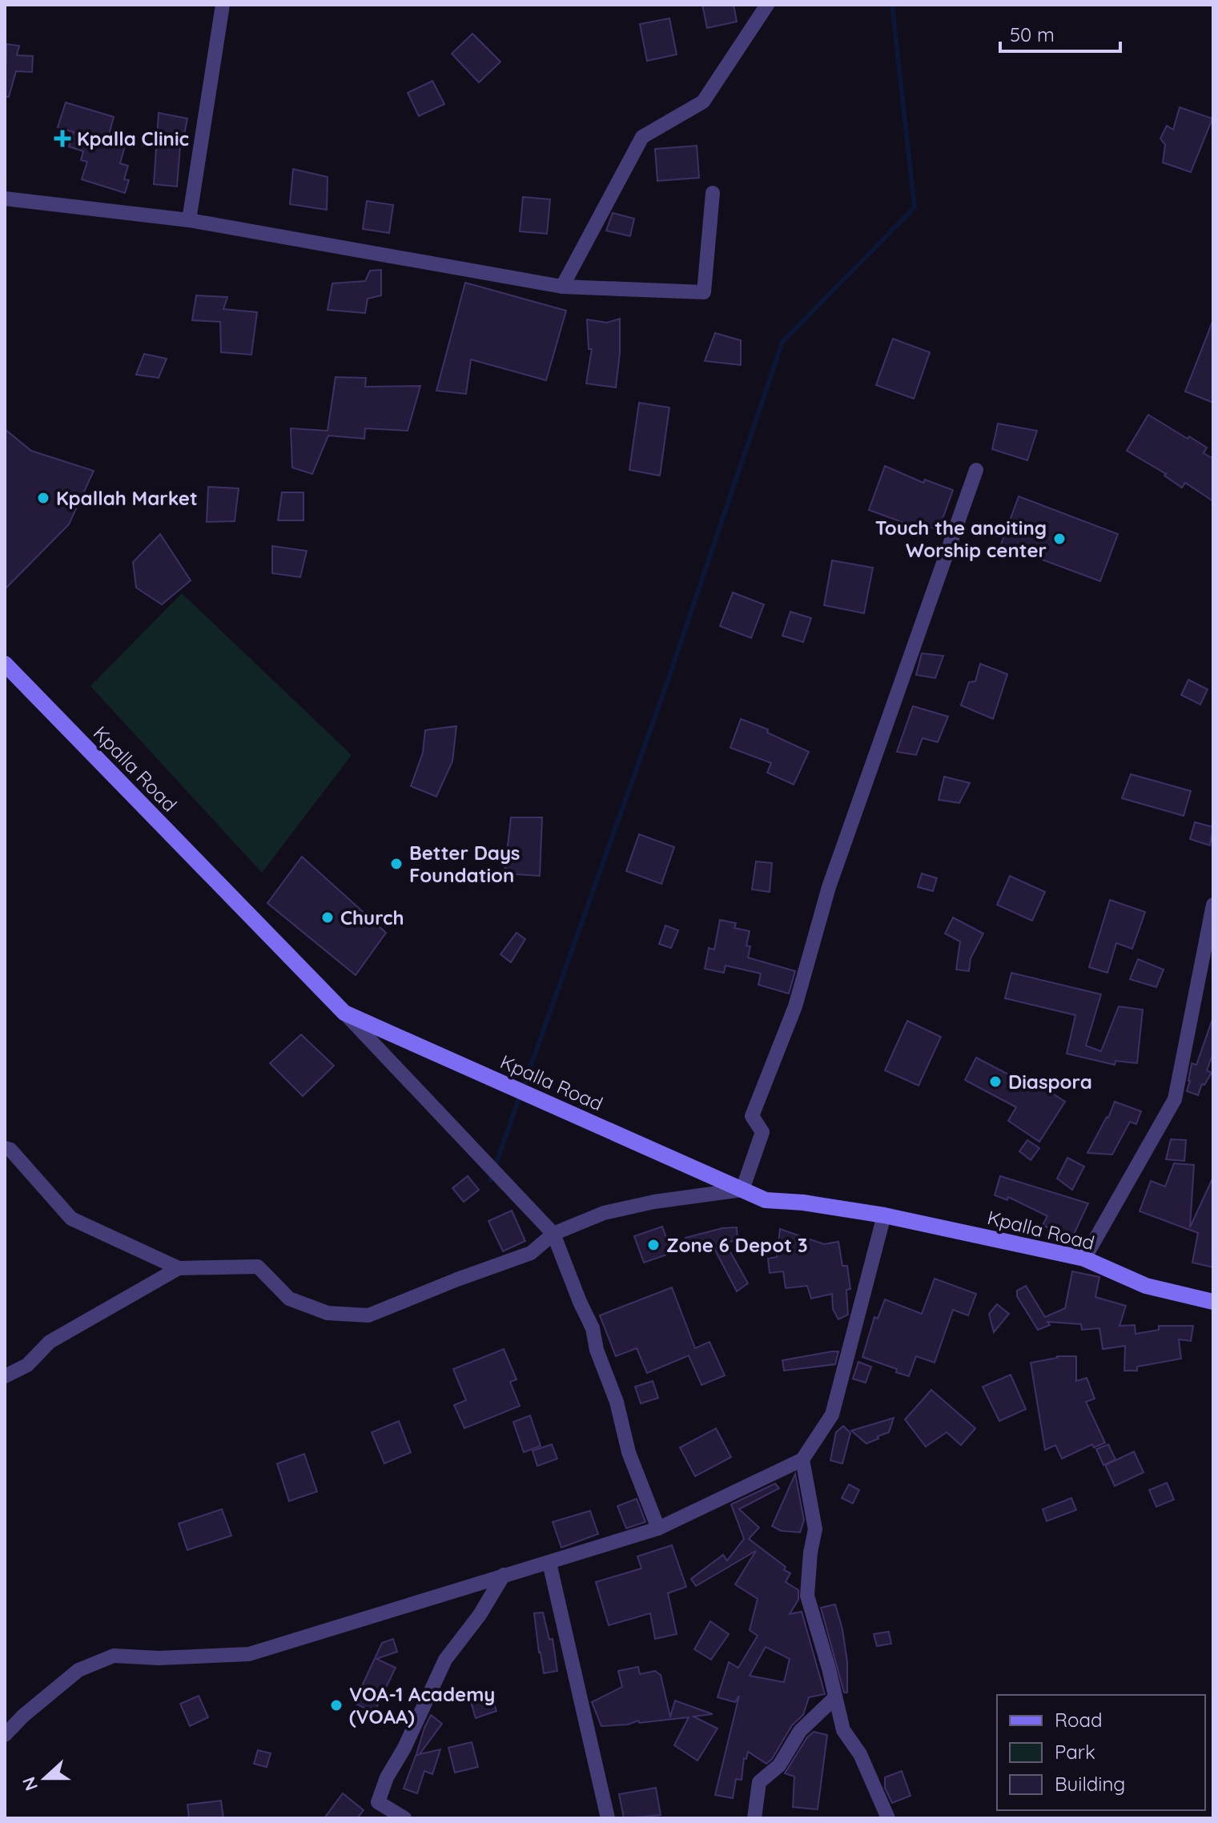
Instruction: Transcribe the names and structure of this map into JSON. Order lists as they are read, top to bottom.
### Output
{
  "streets": {
    "street": ["Kpalla Road"]
  },
  "places": {
    "health": ["Kpalla Clinic"],
    "other": [
      "Kpallah Market",
      "Touch the anoiting Worship center",
      "Better Days Foundation",
      "Church",
      "Diaspora",
      "Zone 6 Depot 3",
      "VOA-1 Academy (VOAA)"
    ]
  },
  "legend": ["Road", "Park", "Building"],
  "scale_bar": "50 m",
  "north": "left"
}
